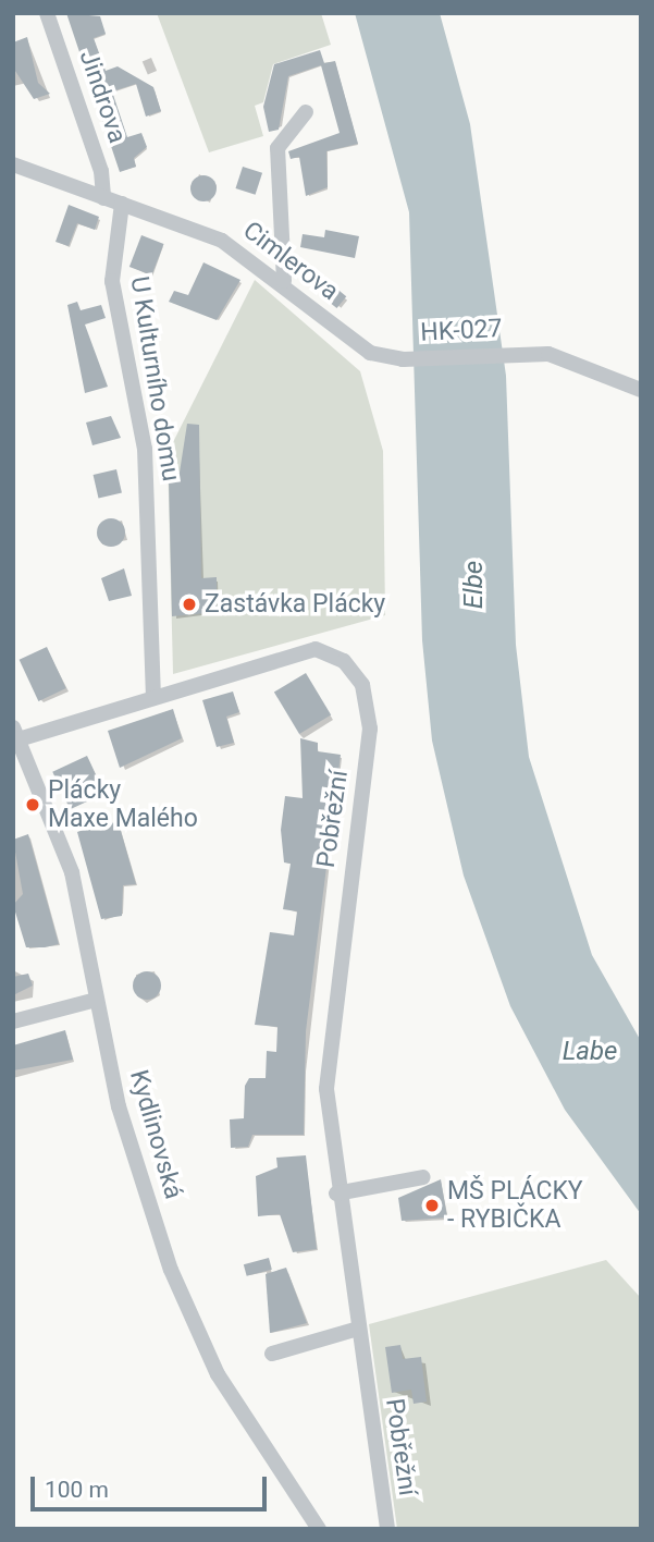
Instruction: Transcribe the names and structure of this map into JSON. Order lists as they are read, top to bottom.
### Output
{
  "streets": {
    "street": [
      "Jindrova",
      "Cimlerova",
      "HK-027",
      "U Kulturního domu",
      "Pobřežní",
      "Kydlinovská"
    ]
  },
  "crossings": [
    ["Jindrova", "Cimlerova"],
    ["Cimlerova", "HK-027"],
    ["Cimlerova", "U Kulturního domu"],
    ["U Kulturního domu", "Pobřežní"],
    ["Pobřežní", "Kydlinovská"]
  ],
  "water": ["Elbe", "Labe"],
  "places": ["Zastávka Plácky", "Plácky Maxe Malého", "MŠ PLÁCKY - RYBIČKA"],
  "scale_bar": "100 m"
}
